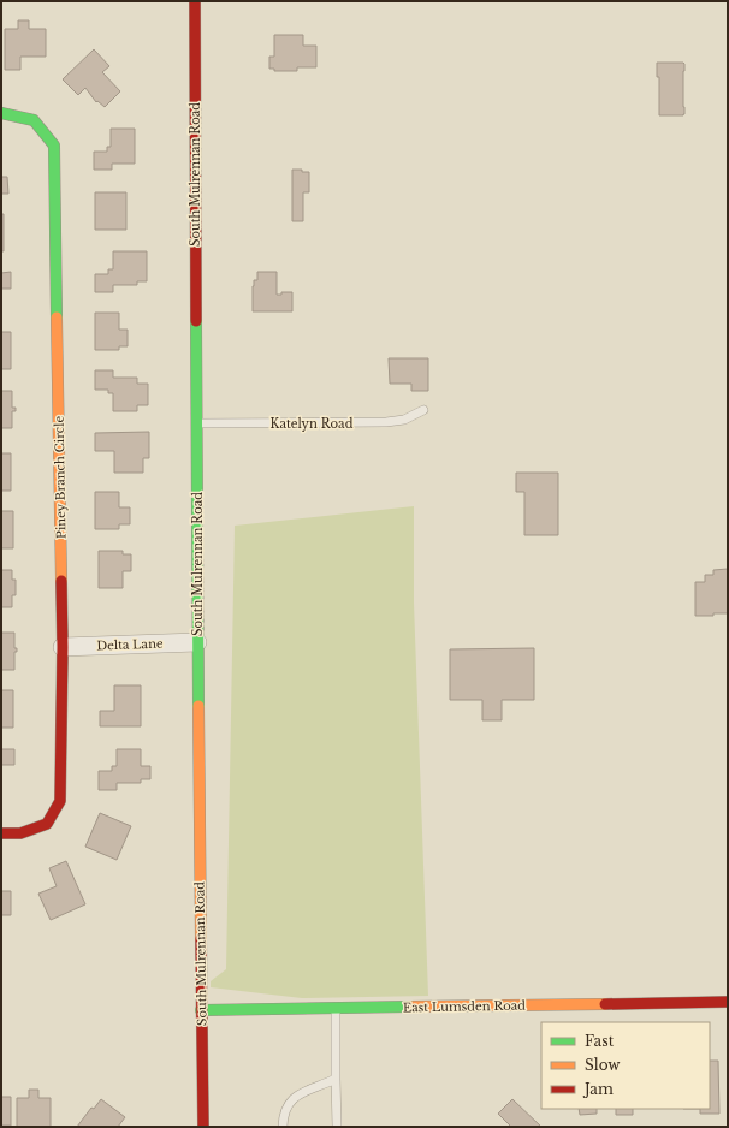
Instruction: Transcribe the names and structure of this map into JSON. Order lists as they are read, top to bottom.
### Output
{
  "streets": {
    "street": [
      "South Mulrennan Road",
      "Piney Branch Circle",
      "Delta Lane",
      "East Lumsden Road"
    ],
    "lane": ["Katelyn Road"]
  },
  "crossings": [
    ["South Mulrennan Road", "Katelyn Road"],
    ["South Mulrennan Road", "Delta Lane"],
    ["South Mulrennan Road", "East Lumsden Road"],
    ["Piney Branch Circle", "Delta Lane"]
  ],
  "legend": ["Fast", "Slow", "Jam"]
}
